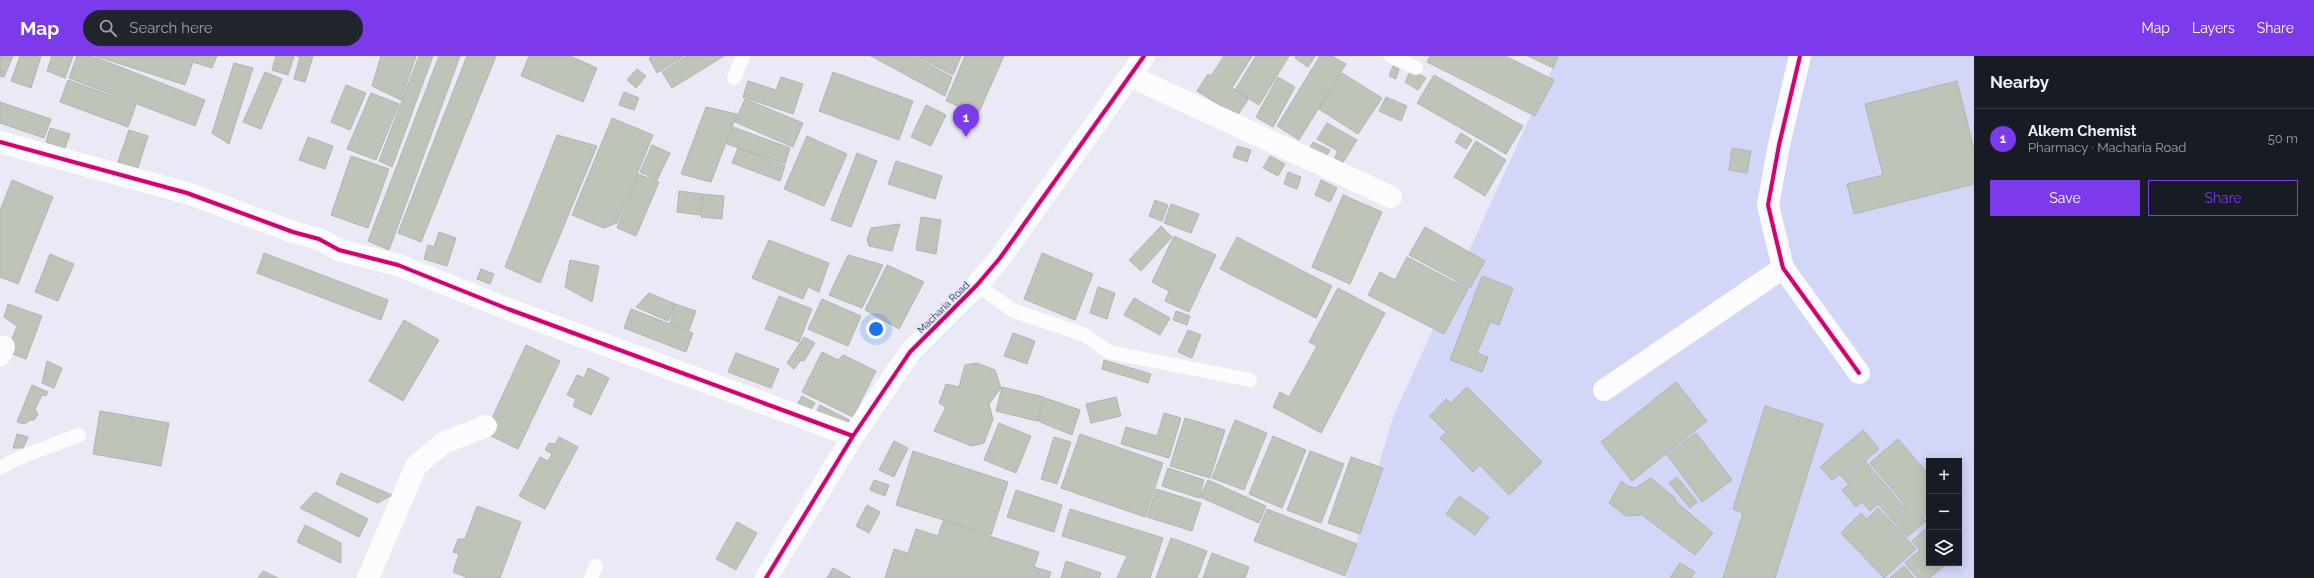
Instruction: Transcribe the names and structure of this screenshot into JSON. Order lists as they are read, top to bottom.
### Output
{
  "streets": {
    "street": ["Macharia Road"]
  },
  "page": {
    "header": "Map",
    "search": "Search here",
    "nav": ["Map", "Layers", "Share"],
    "heading": "Nearby",
    "pins": "1",
    "list": [
      {
        "mark": "1",
        "name": "Alkem Chemist",
        "note": "Pharmacy · Macharia Road",
        "value": "50 m"
      }
    ],
    "buttons": ["Save", "Share"],
    "map_buttons": ["+", "−"]
  }
}
